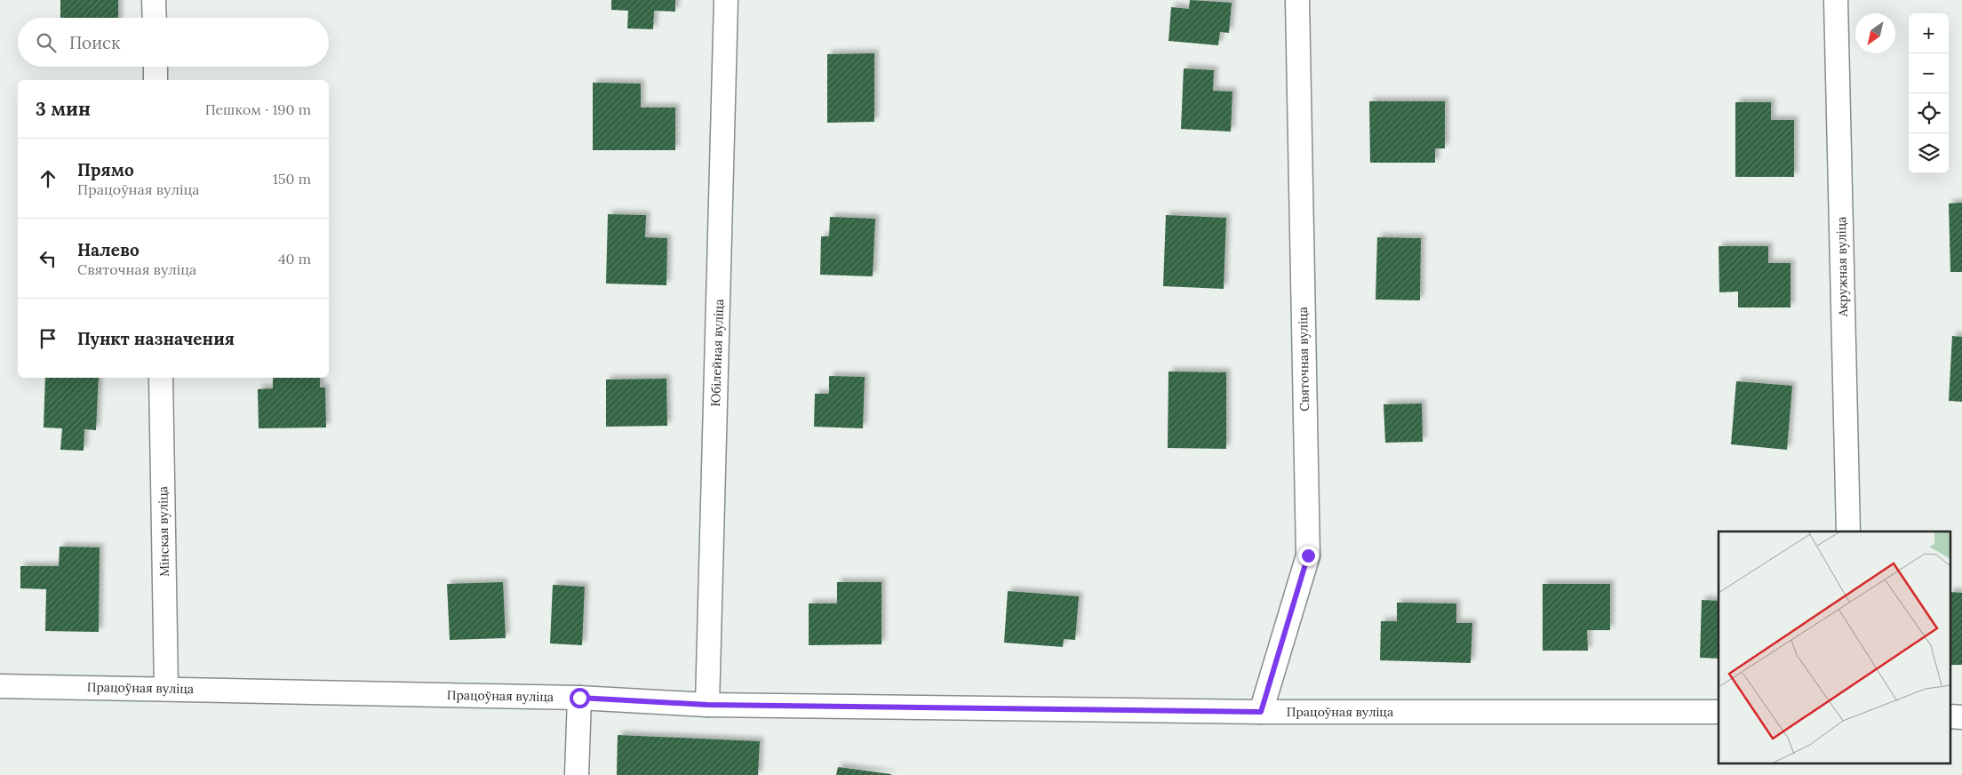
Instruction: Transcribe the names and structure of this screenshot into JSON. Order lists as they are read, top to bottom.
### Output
{
  "streets": {
    "street": [
      "Акружная вуліца",
      "Юбілейная вуліца",
      "Святочная вуліца",
      "Мінская вуліца",
      "Працоўная вуліца"
    ]
  },
  "crossings": [
    ["Юбілейная вуліца", "Працоўная вуліца"],
    ["Святочная вуліца", "Працоўная вуліца"],
    ["Мінская вуліца", "Працоўная вуліца"]
  ],
  "north": "bottom left",
  "page": {
    "map_buttons": ["+", "−"],
    "search": "Поиск",
    "heading": ["3 мин", "Пешком · 190 m"],
    "list": [
      ["Прямо", "Працоўная вуліца", "150 m"],
      ["Налево", "Святочная вуліца", "40 m"],
      "Пункт назначения"
    ]
  }
}
